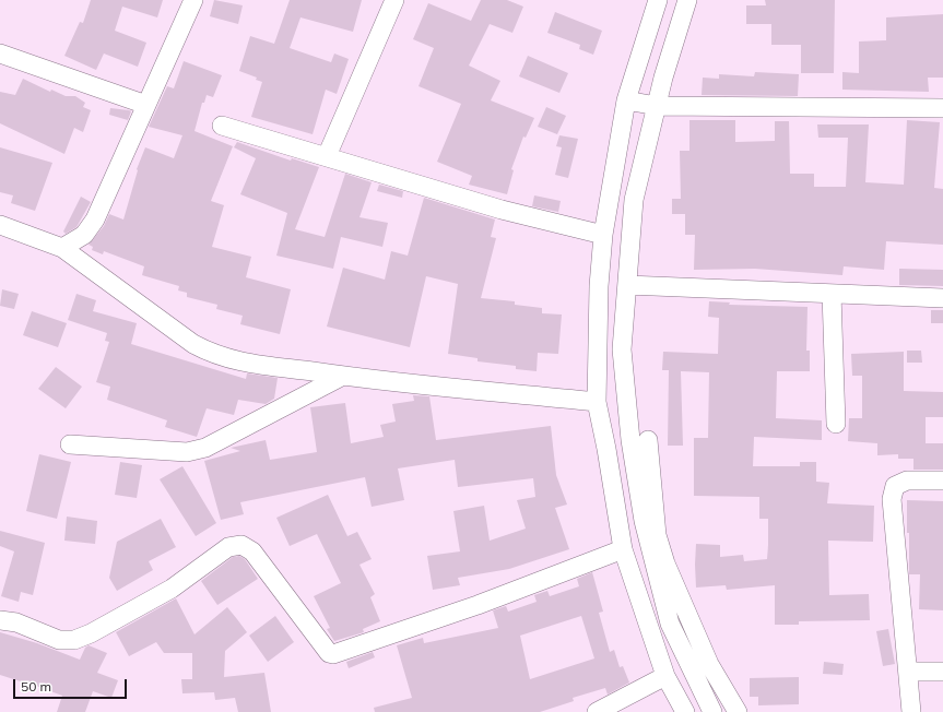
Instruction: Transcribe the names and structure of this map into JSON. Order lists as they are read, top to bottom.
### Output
{
  "scale_bar": "50 m"
}
